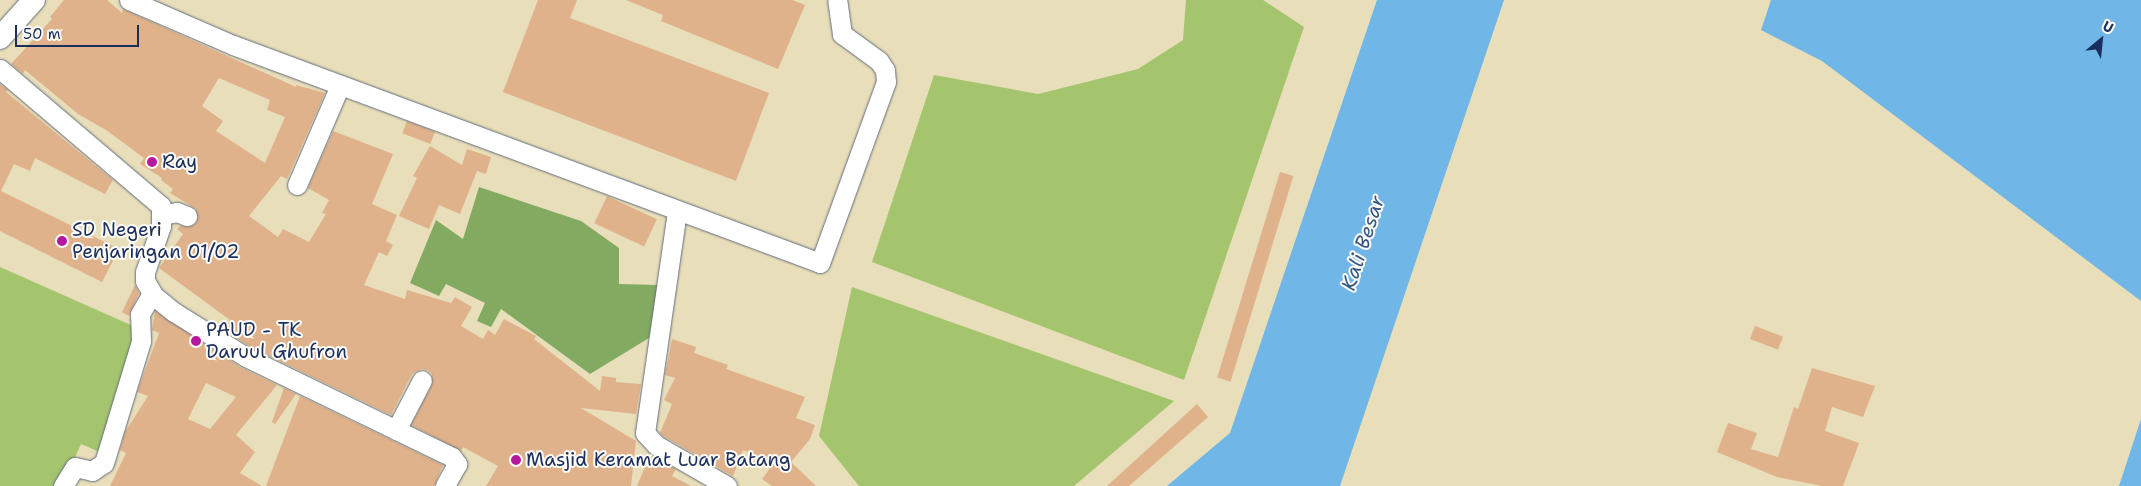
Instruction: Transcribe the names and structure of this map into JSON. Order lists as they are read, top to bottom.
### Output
{
  "water": ["Kali Besar"],
  "places": [
    "Ray",
    "SD Negeri Penjaringan 01/02",
    "PAUD - TK Daruul Ghufron",
    "Masjid Keramat Luar Batang"
  ],
  "scale_bar": "50 m",
  "north": "top right"
}
